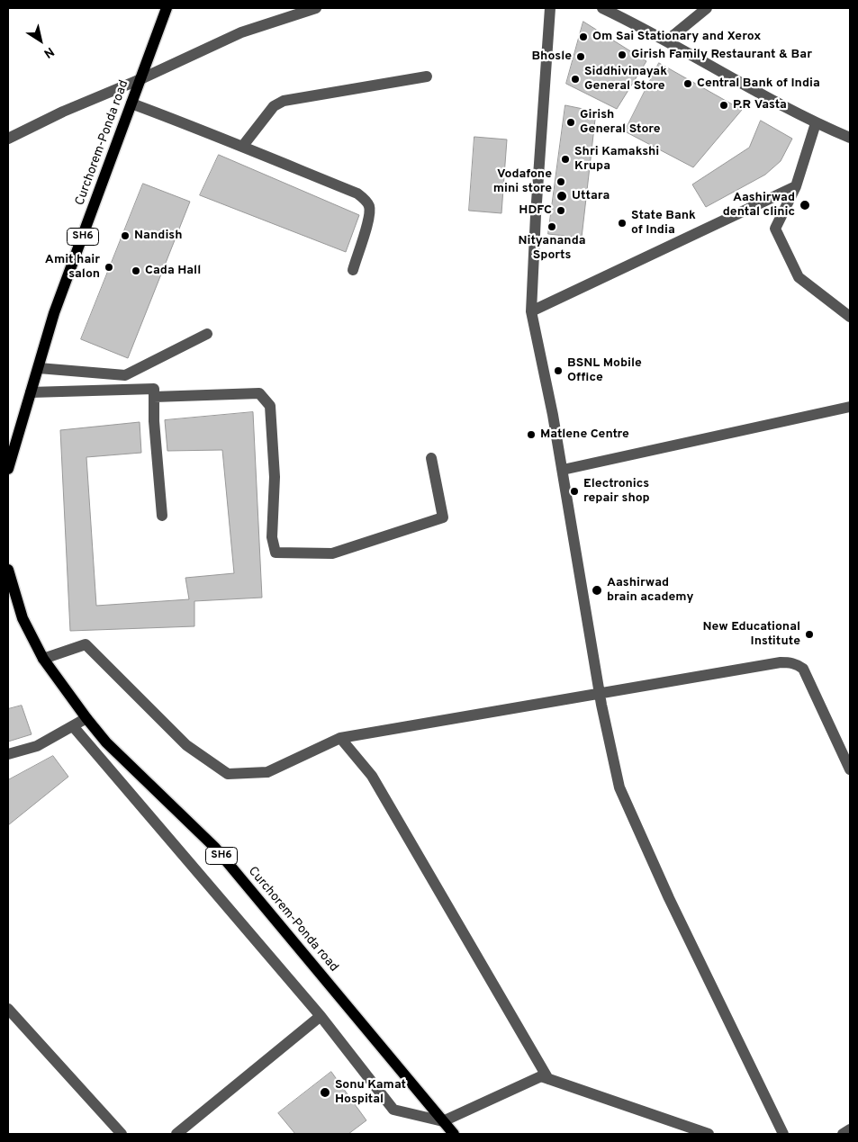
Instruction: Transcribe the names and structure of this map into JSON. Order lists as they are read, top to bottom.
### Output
{
  "streets": {
    "main road": ["Curchorem-Ponda road", "SH6"]
  },
  "places": [
    "Om Sai Stationary and Xerox",
    "Girish Family Restaurant & Bar",
    "Bhosle",
    "Siddhivinayak General Store",
    "Central Bank of India",
    "P.R Vasta",
    "Girish General Store",
    "Shri Kamakshi Krupa",
    "Vodafone mini store",
    "Uttara",
    "Aashirwad dental clinic",
    "HDFC",
    "State Bank of India",
    "Nityananda Sports",
    "Nandish",
    "Amit hair salon",
    "Cada Hall",
    "BSNL Mobile Office",
    "Matlene Centre",
    "Electronics repair shop",
    "Aashirwad brain academy",
    "New Educational Institute",
    "Sonu Kamat Hospital"
  ],
  "north": "bottom right"
}
